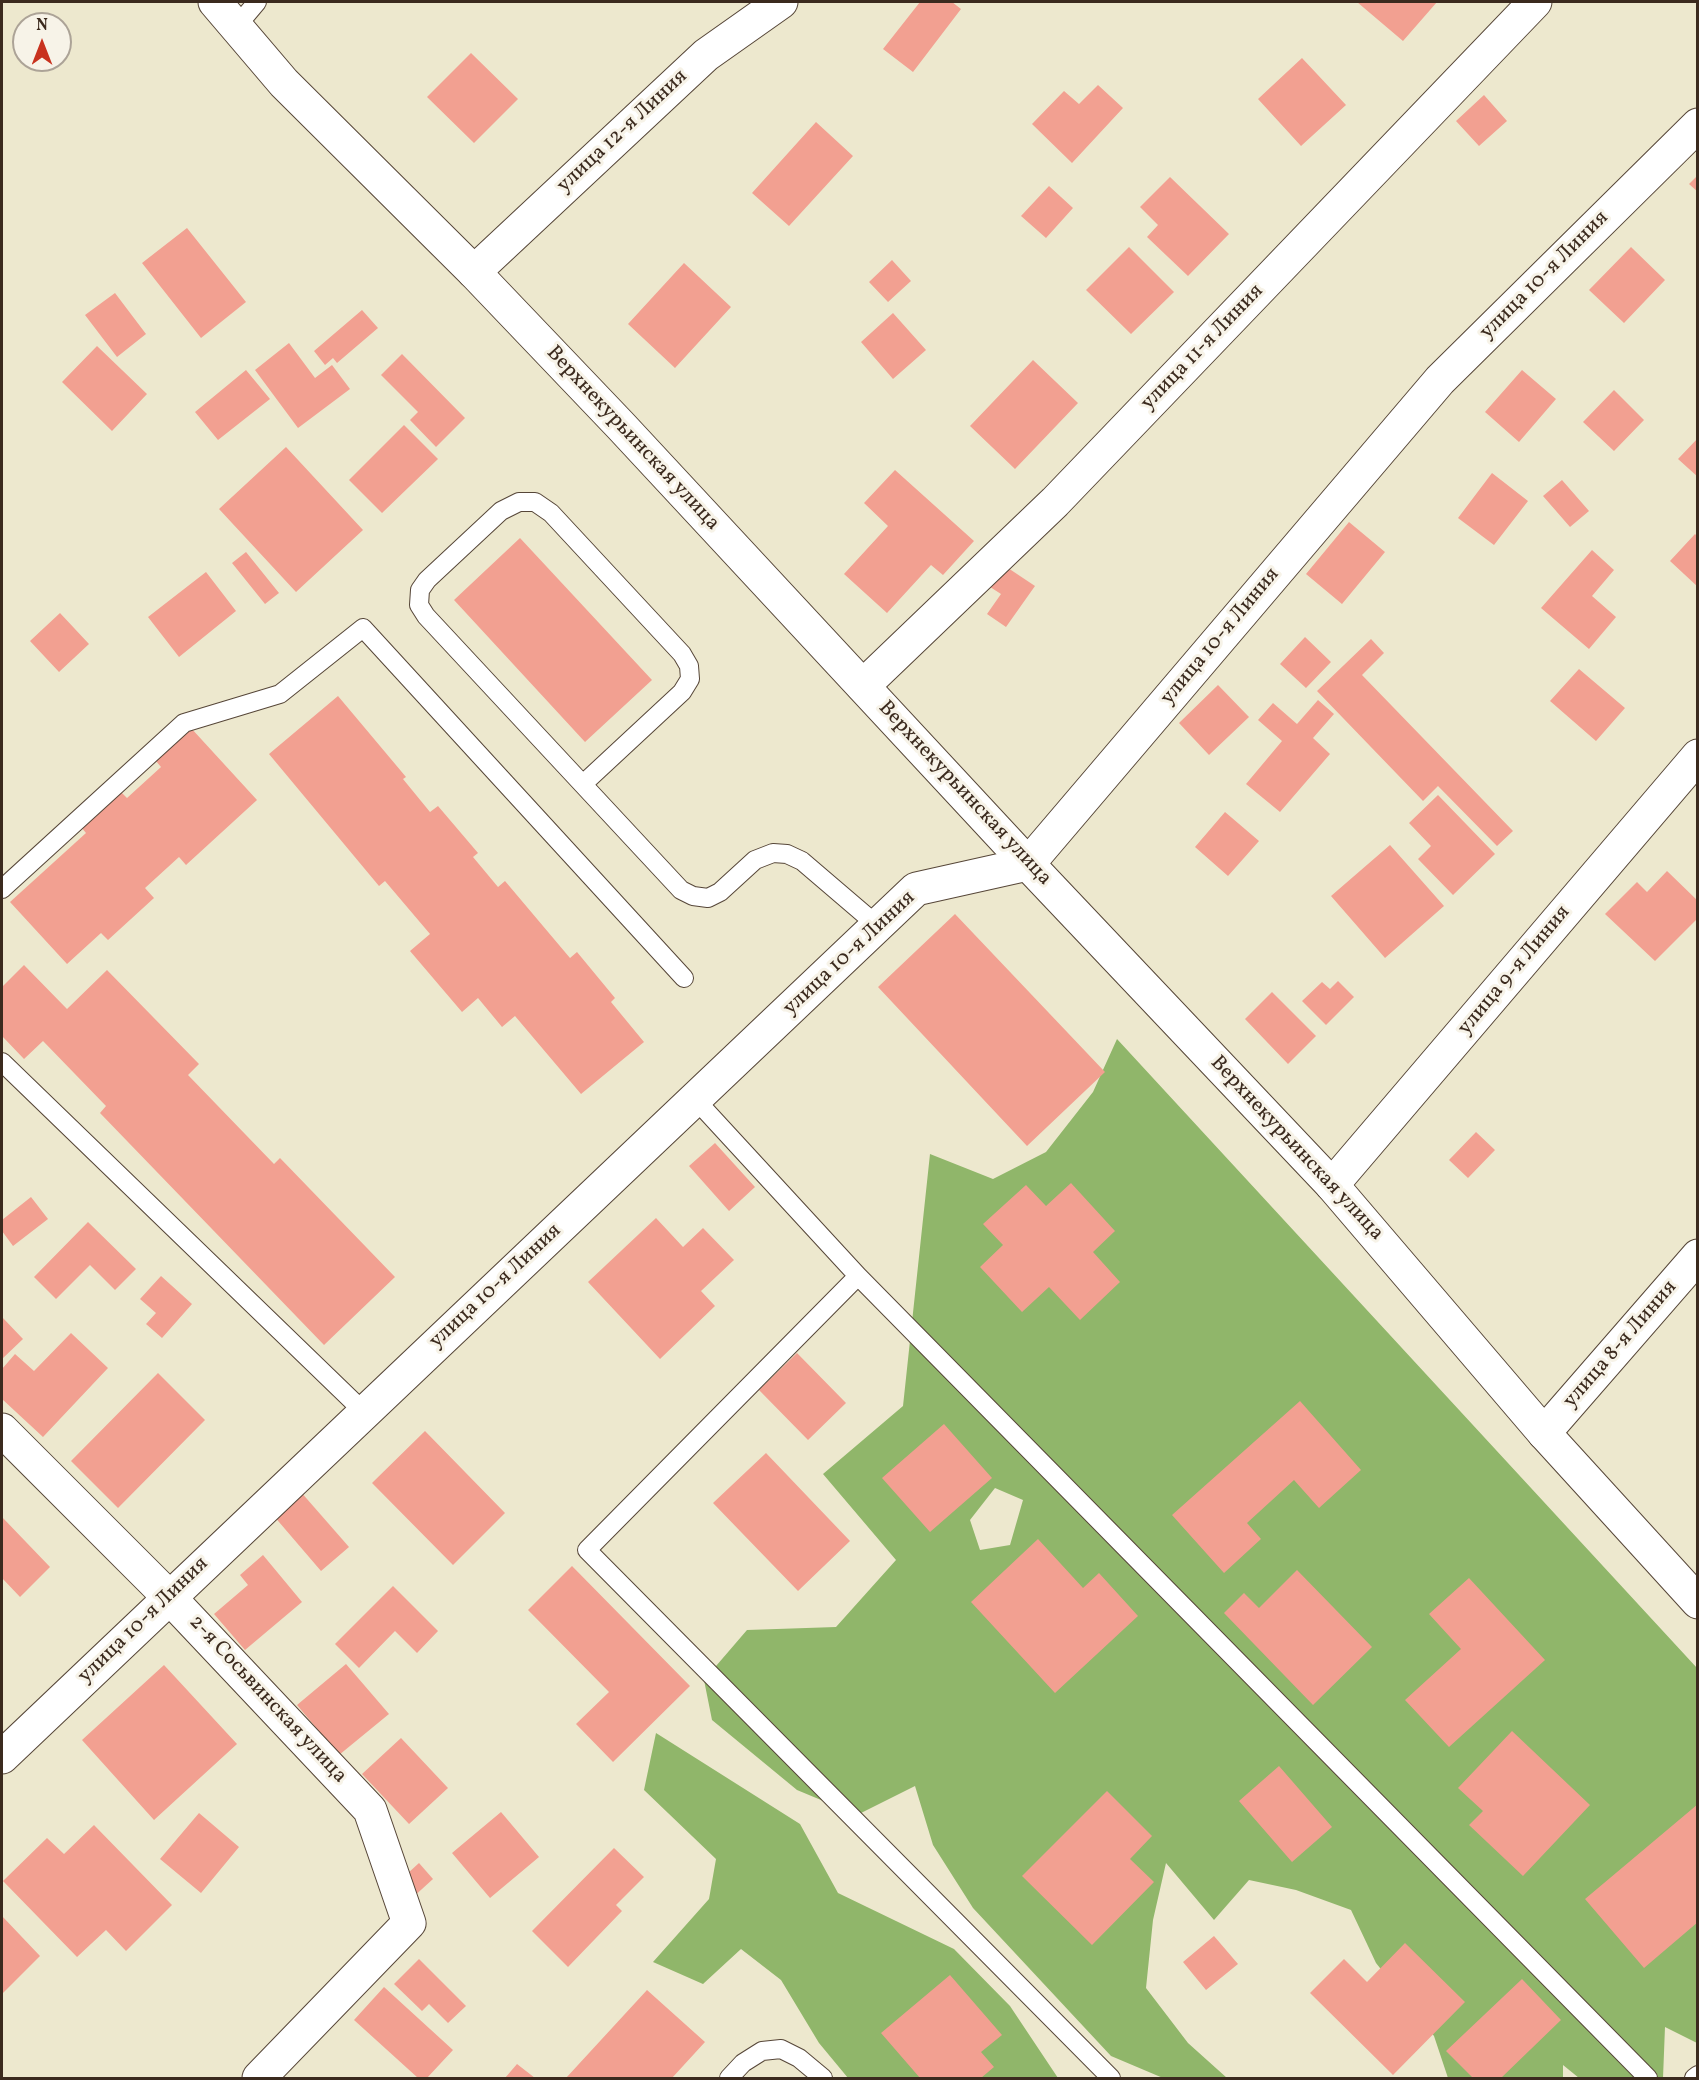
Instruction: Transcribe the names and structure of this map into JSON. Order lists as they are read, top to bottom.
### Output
{
  "streets": {
    "street": [
      "улица 12-я Линия",
      "улица 10-я Линия",
      "улица 11-я Линия",
      "Верхнекурьинская улица",
      "улица 9-я Линия",
      "улица 8-я Линия",
      "2-я Сосьвинская улица"
    ]
  },
  "crossings": [
    ["улица 12-я Линия", "Верхнекурьинская улица"],
    ["улица 10-я Линия", "Верхнекурьинская улица"],
    ["улица 10-я Линия", "2-я Сосьвинская улица"],
    ["улица 11-я Линия", "Верхнекурьинская улица"],
    ["Верхнекурьинская улица", "улица 9-я Линия"],
    ["Верхнекурьинская улица", "улица 8-я Линия"]
  ],
  "north": "top"
}
